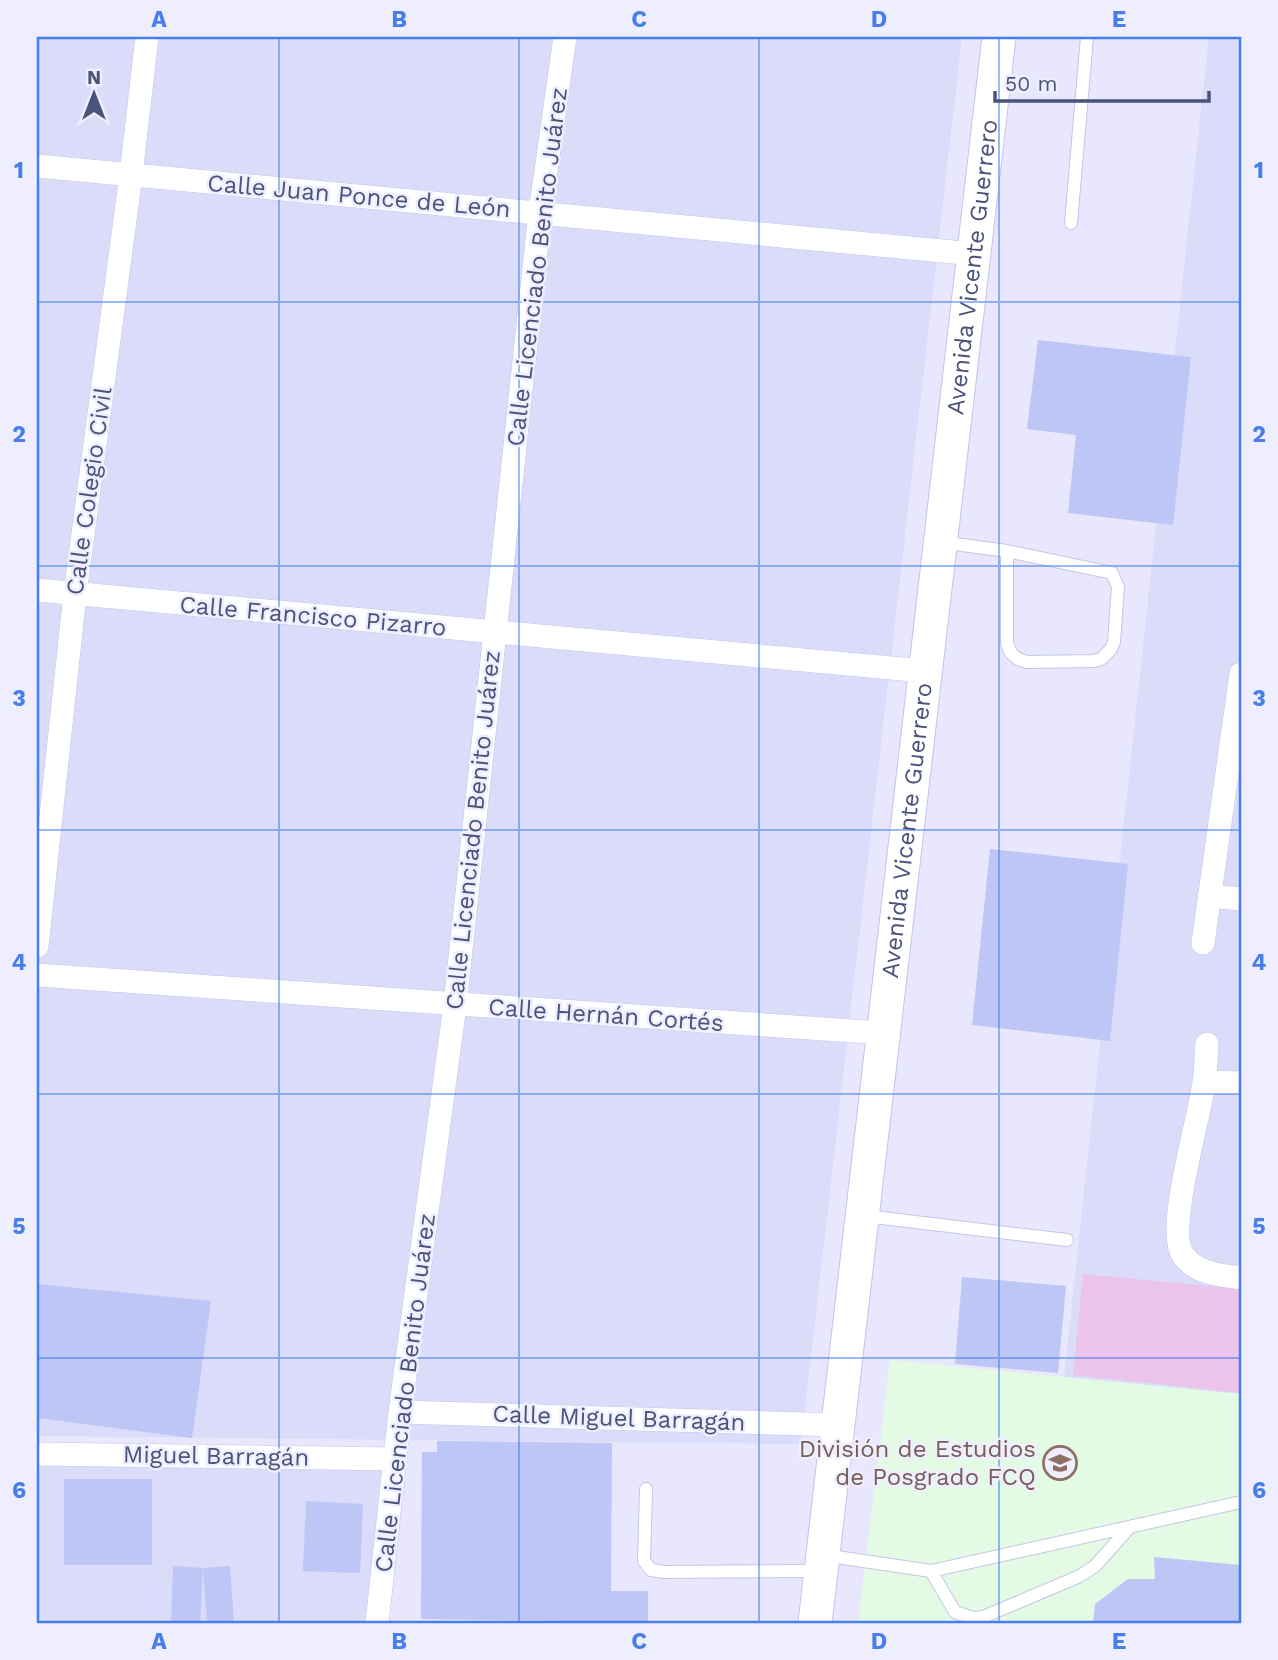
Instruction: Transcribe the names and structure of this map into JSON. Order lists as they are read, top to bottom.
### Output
{
  "streets": {
    "main road": ["Avenida Vicente Guerrero"],
    "street": [
      "Calle Juan Ponce de León",
      "Calle Licenciado Benito Juárez",
      "Calle Colegio Civil",
      "Calle Francisco Pizarro",
      "Calle Hernán Cortés",
      "Calle Miguel Barragán",
      "Miguel Barragán"
    ]
  },
  "crossings": [
    ["Calle Juan Ponce de León", "Calle Licenciado Benito Juárez"],
    ["Calle Juan Ponce de León", "Avenida Vicente Guerrero"],
    ["Calle Juan Ponce de León", "Calle Colegio Civil"],
    ["Calle Licenciado Benito Juárez", "Calle Francisco Pizarro"],
    ["Calle Licenciado Benito Juárez", "Calle Hernán Cortés"],
    ["Calle Licenciado Benito Juárez", "Calle Miguel Barragán"],
    ["Calle Licenciado Benito Juárez", "Miguel Barragán"],
    ["Avenida Vicente Guerrero", "Calle Francisco Pizarro"],
    ["Avenida Vicente Guerrero", "Calle Hernán Cortés"],
    ["Avenida Vicente Guerrero", "Calle Miguel Barragán"],
    ["Calle Colegio Civil", "Calle Francisco Pizarro"]
  ],
  "places": {
    "school or university": ["División de Estudios de Posgrado FCQ"]
  },
  "scale_bar": "50 m",
  "north": "top",
  "grid": {
    "columns": [
      "A",
      "B",
      "C",
      "D",
      "E"
    ],
    "rows": [
      "1",
      "2",
      "3",
      "4",
      "5",
      "6"
    ]
  }
}
